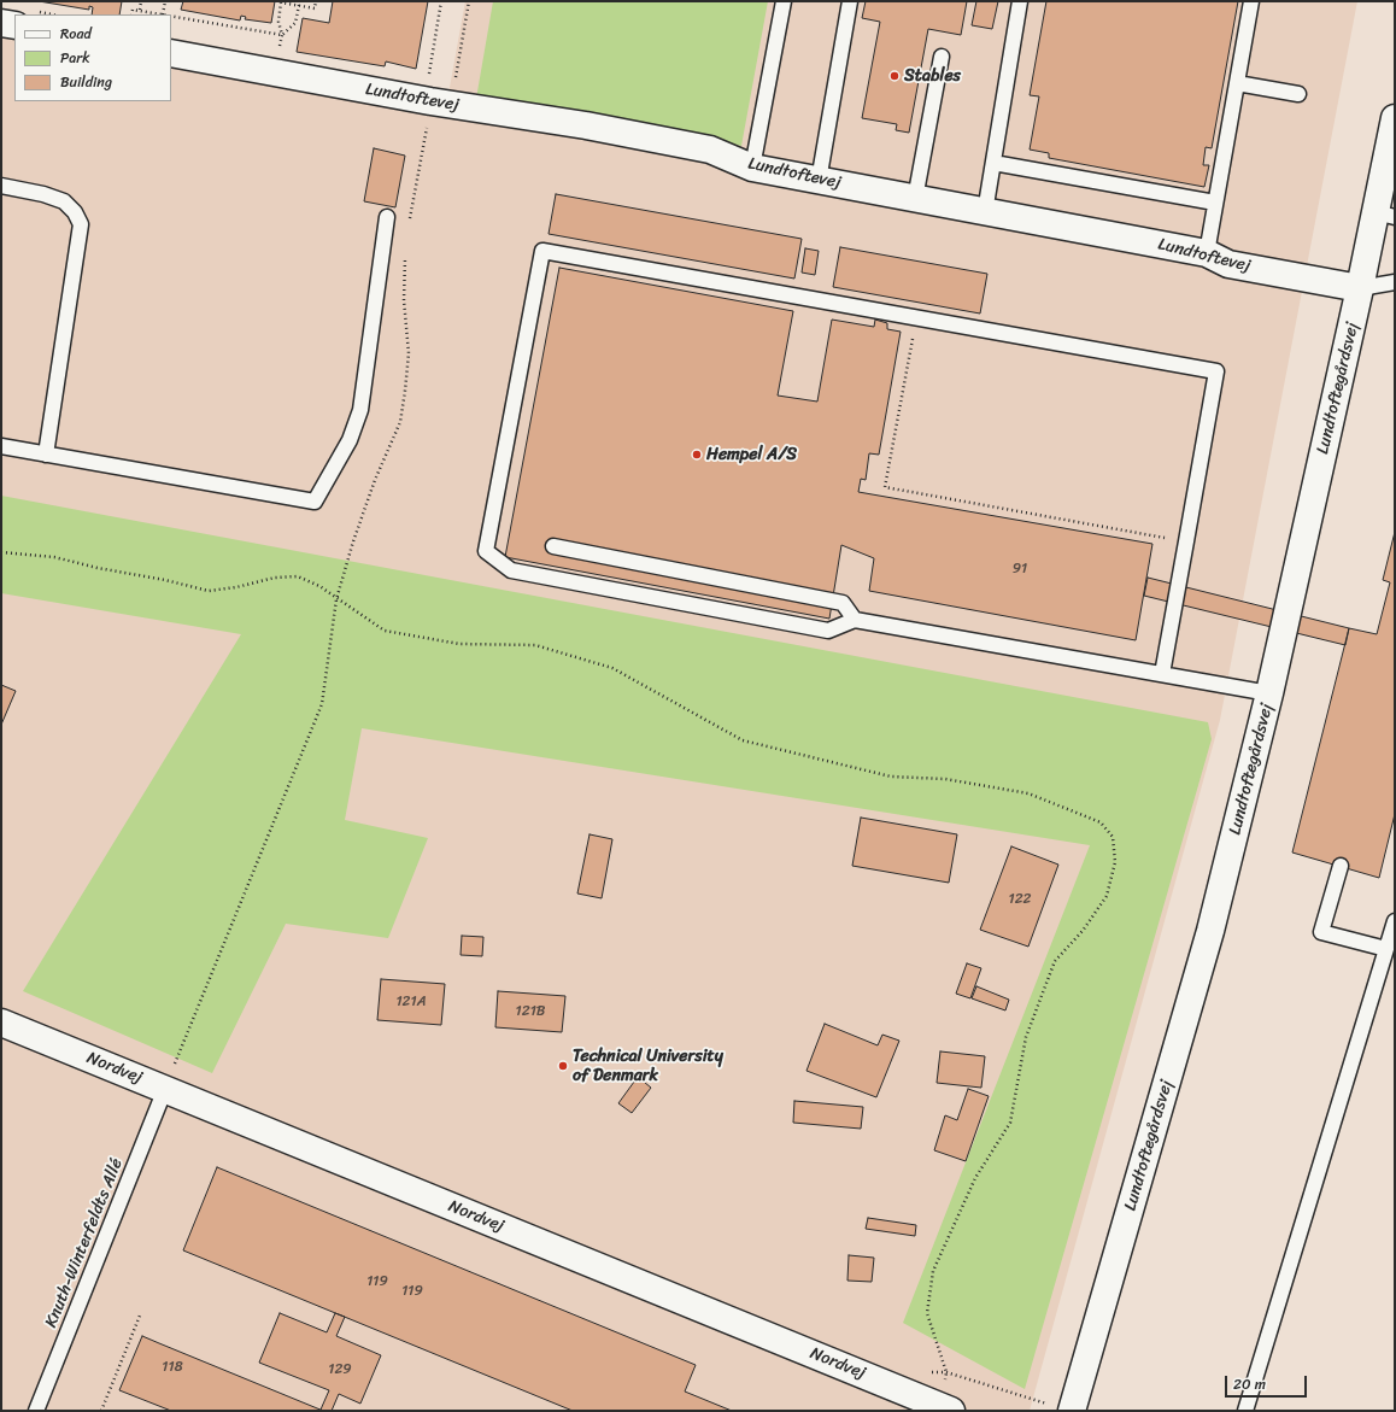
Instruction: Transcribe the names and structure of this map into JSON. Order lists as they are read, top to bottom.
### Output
{
  "streets": {
    "street": ["Lundtoftevej", "Lundtoftegårdsvej", "Nordvej"],
    "lane": ["Knuth-Winterfeldts Allé"]
  },
  "crossings": [
    ["Lundtoftevej", "Lundtoftegårdsvej"],
    ["Nordvej", "Knuth-Winterfeldts Allé"]
  ],
  "places": ["Stables", "Hempel A/S", "Technical University of Denmark"],
  "house_numbers": [
    "91",
    "122",
    "121A",
    "121B",
    "119",
    "119",
    "118",
    "129"
  ],
  "legend": ["Road", "Park", "Building"],
  "scale_bar": "20 m"
}
